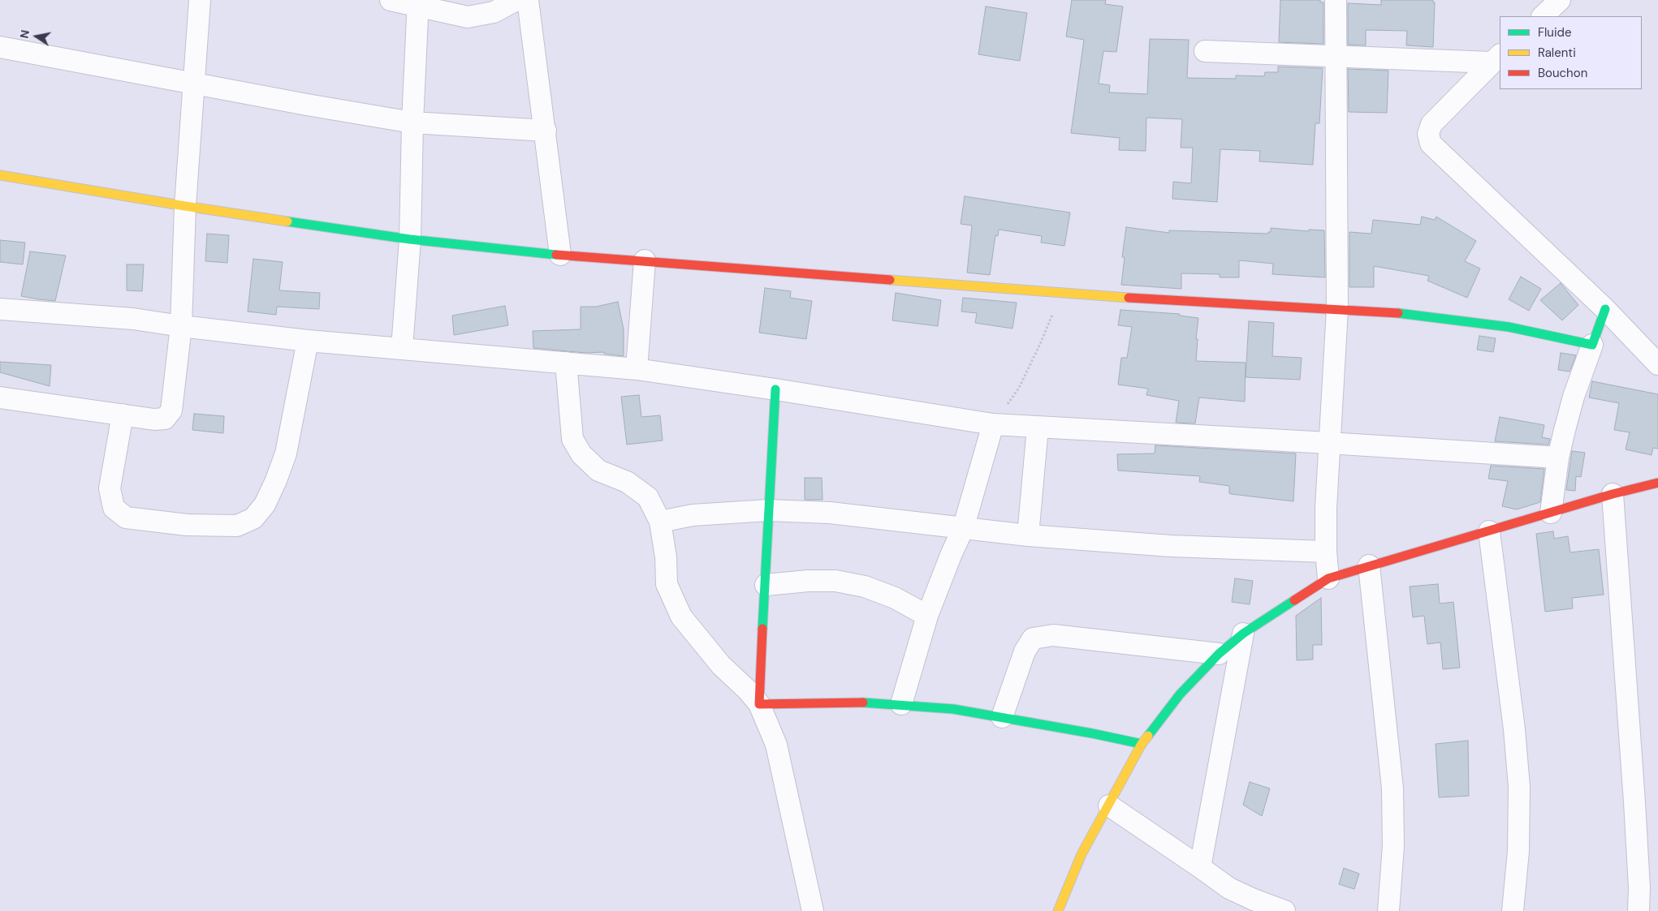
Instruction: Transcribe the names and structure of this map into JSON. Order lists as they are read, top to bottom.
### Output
{
  "legend": ["Fluide", "Ralenti", "Bouchon"],
  "north": "left"
}
